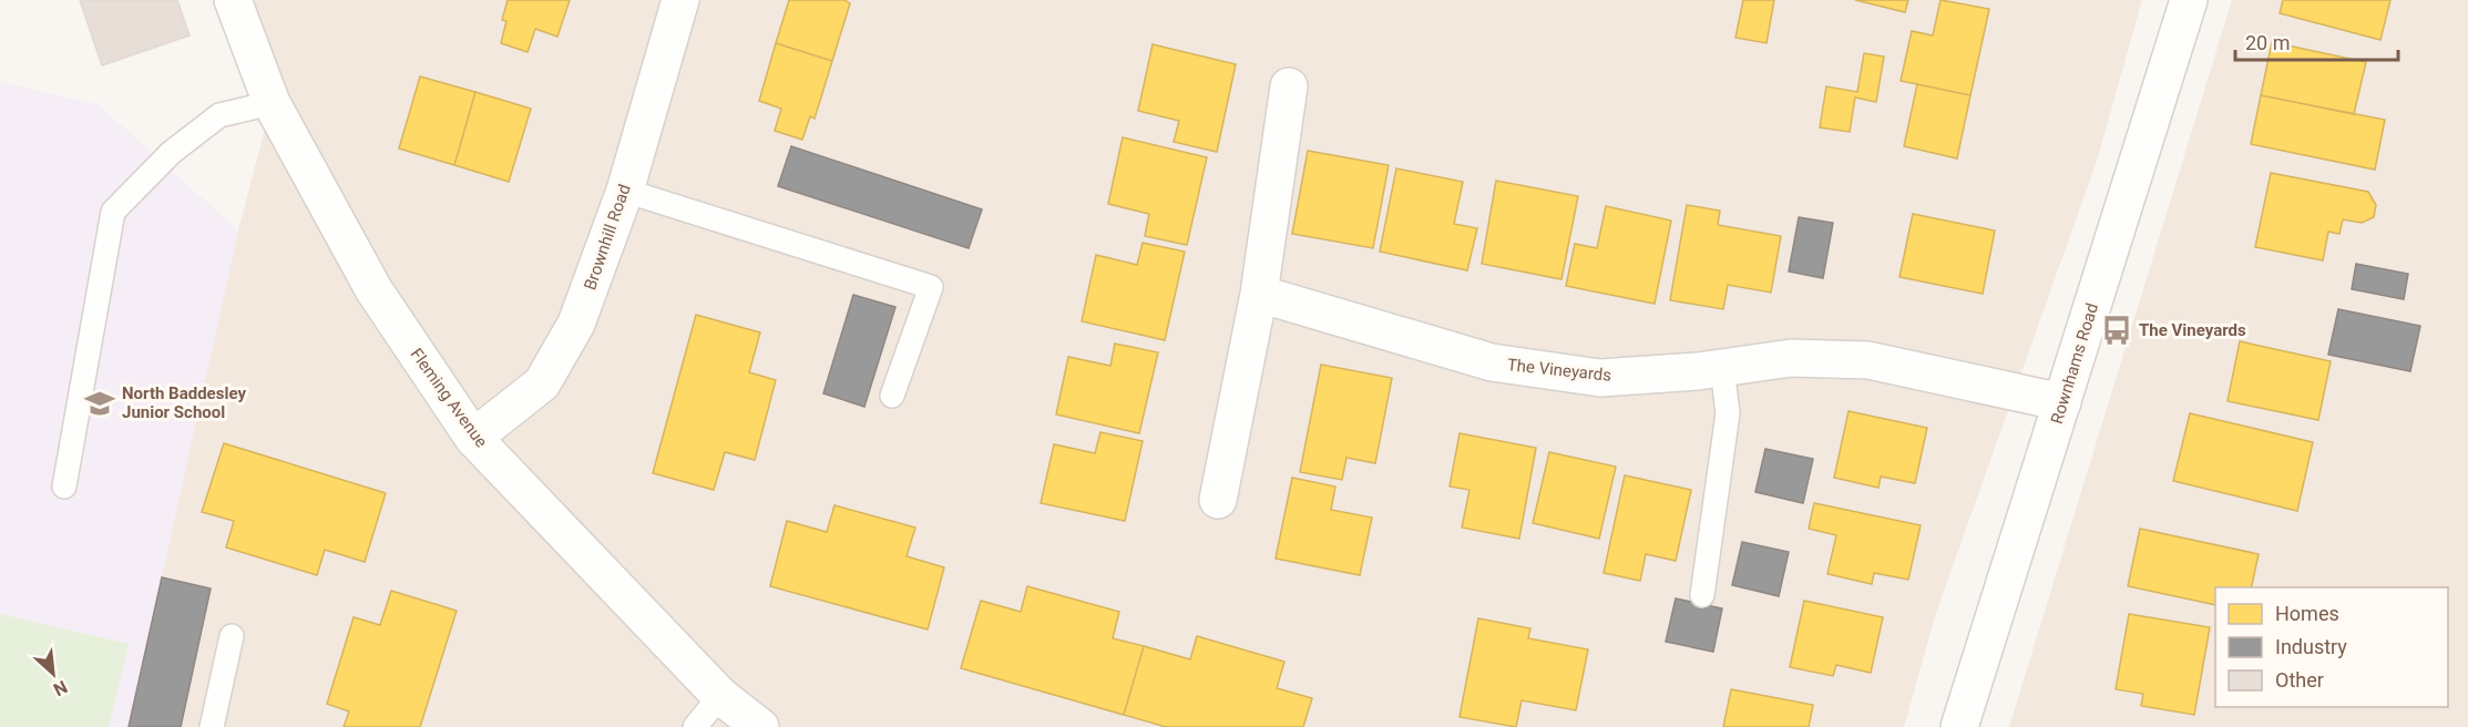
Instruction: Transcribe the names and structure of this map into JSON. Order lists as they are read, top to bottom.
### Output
{
  "streets": {
    "street": [
      "Brownhill Road",
      "Rownhams Road",
      "The Vineyards",
      "Fleming Avenue"
    ]
  },
  "crossings": [
    ["Brownhill Road", "Fleming Avenue"],
    ["Rownhams Road", "The Vineyards"]
  ],
  "places": {
    "bus stop": ["The Vineyards"],
    "school or university": ["North Baddesley Junior School"]
  },
  "legend": ["Homes", "Industry", "Other"],
  "scale_bar": "20 m",
  "north": "bottom right"
}
